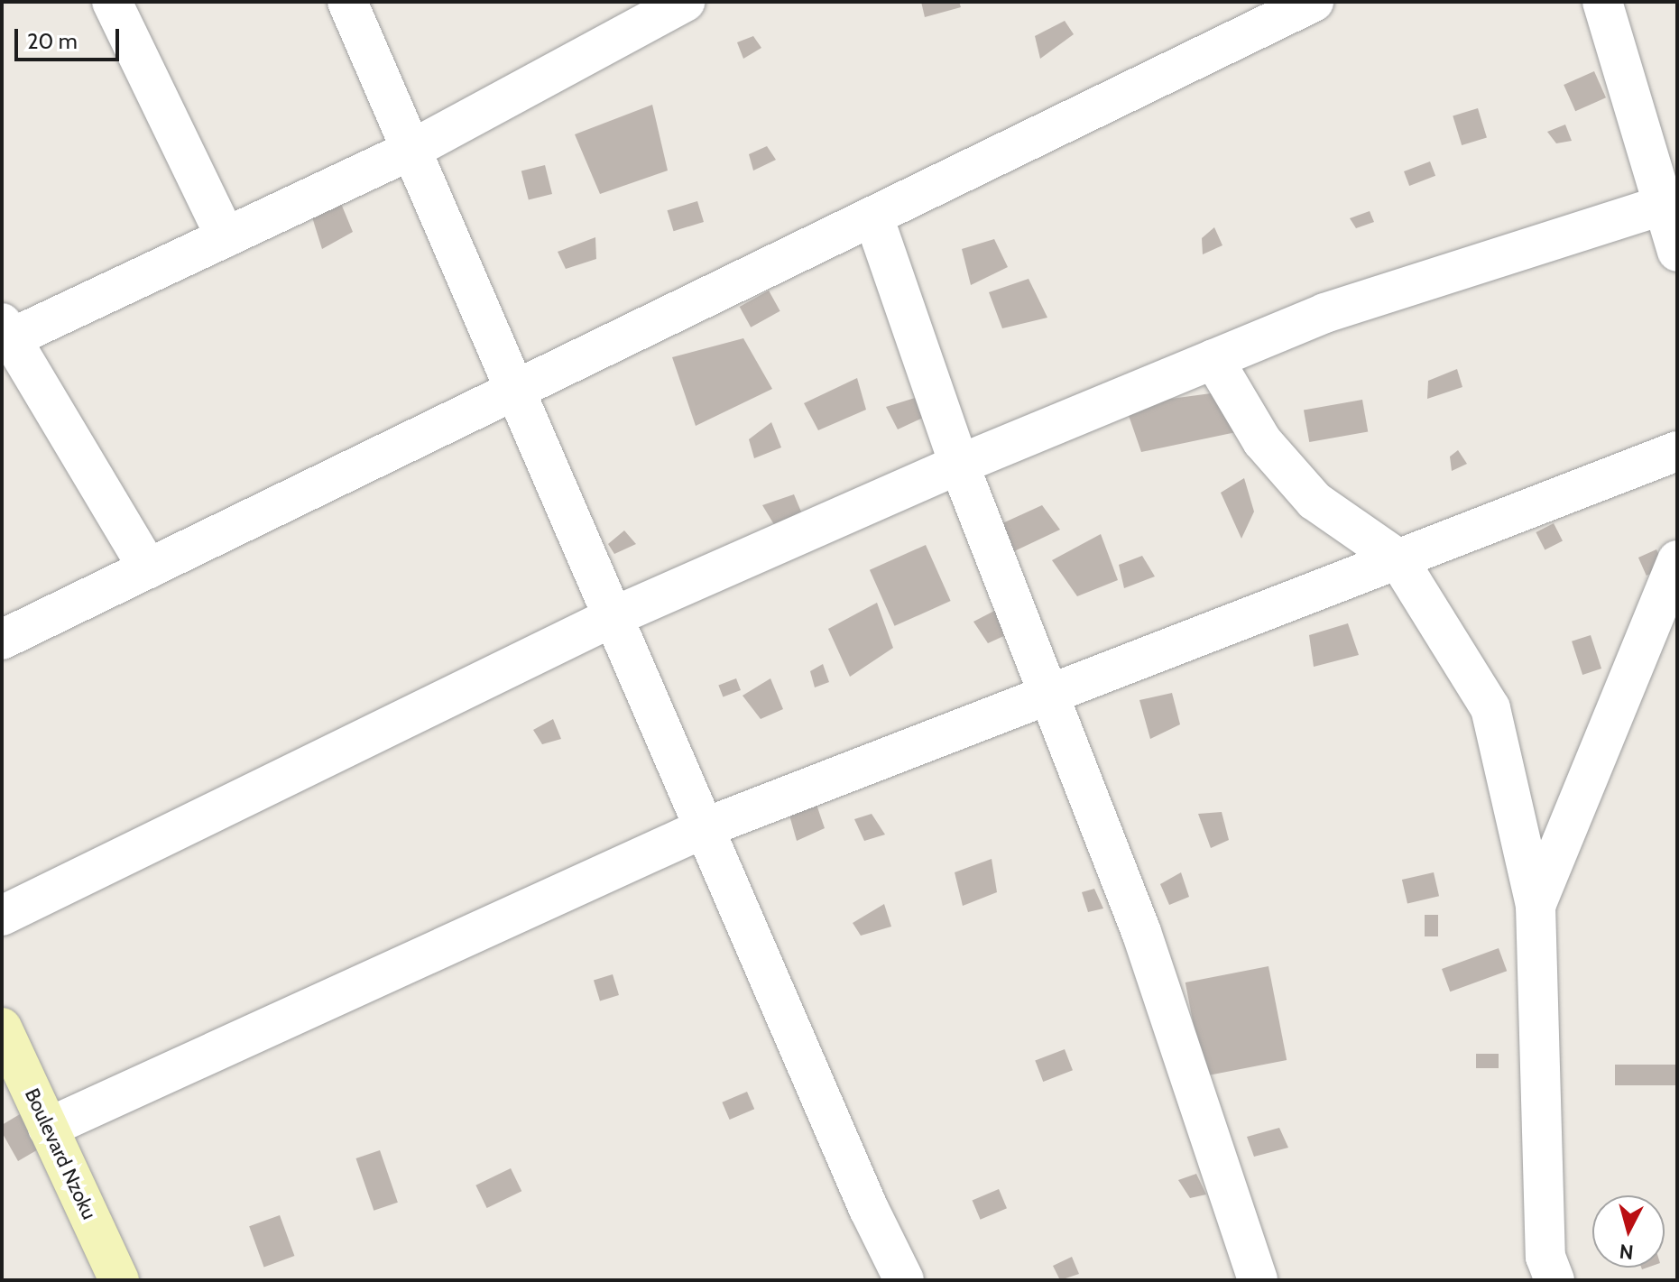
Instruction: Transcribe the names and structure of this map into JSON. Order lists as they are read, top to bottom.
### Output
{
  "streets": {
    "street": ["Boulevard Nzoku"]
  },
  "scale_bar": "20 m",
  "north": "bottom"
}
